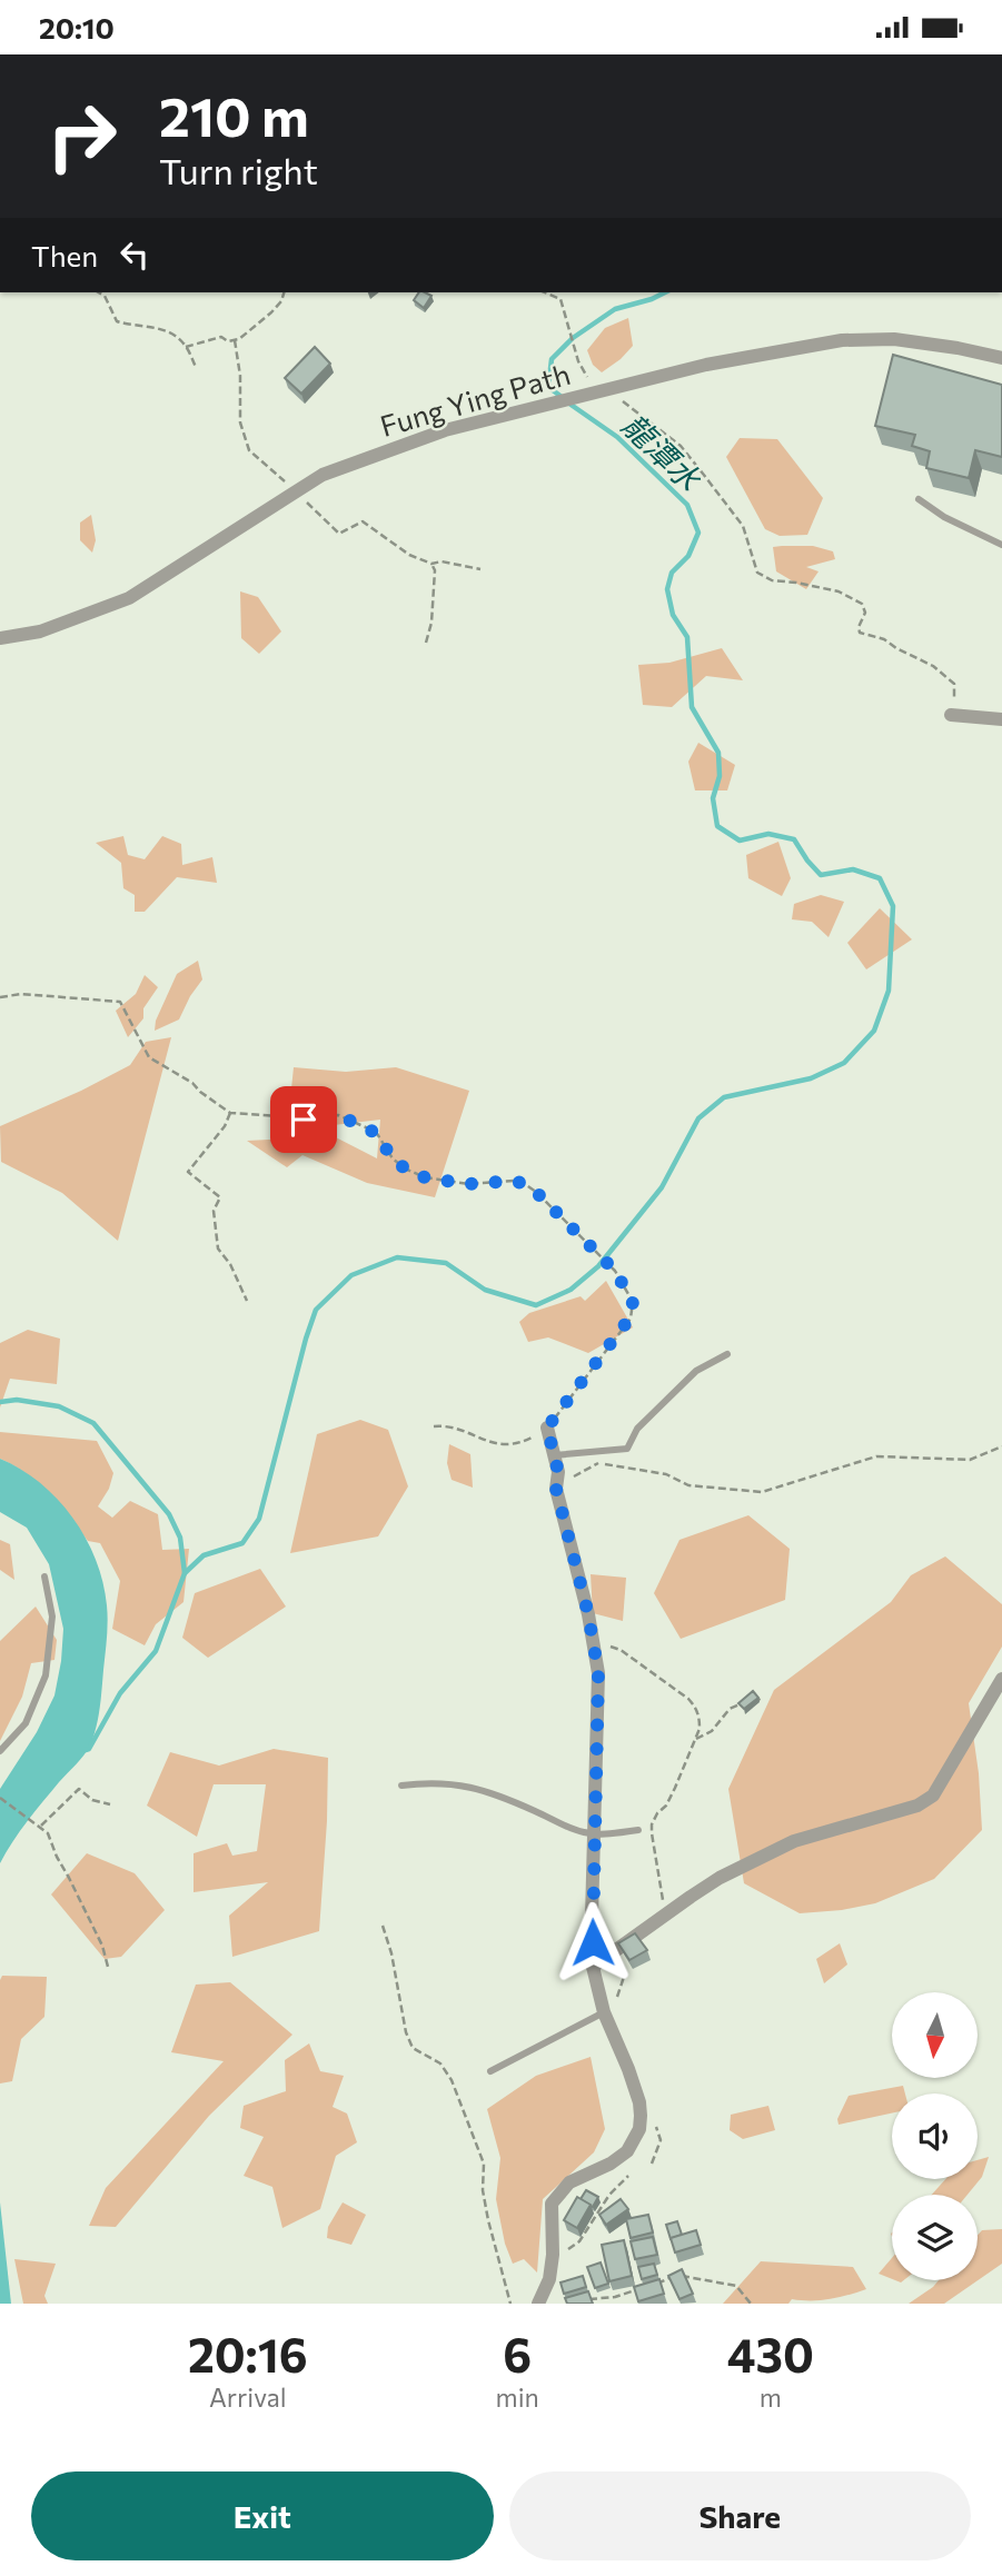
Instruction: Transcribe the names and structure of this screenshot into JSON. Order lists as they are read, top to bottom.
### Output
{
  "streets": {
    "street": ["Fung Ying Path"]
  },
  "water": ["龍潭水"],
  "north": "bottom",
  "page": {
    "status": "20:10",
    "turn": ["210 m", "Turn right"],
    "then": "Then",
    "eta": [
      "20:16",
      "Arrival",
      "6",
      "min",
      "430",
      "m"
    ],
    "buttons": ["Exit", "Share"]
  }
}
